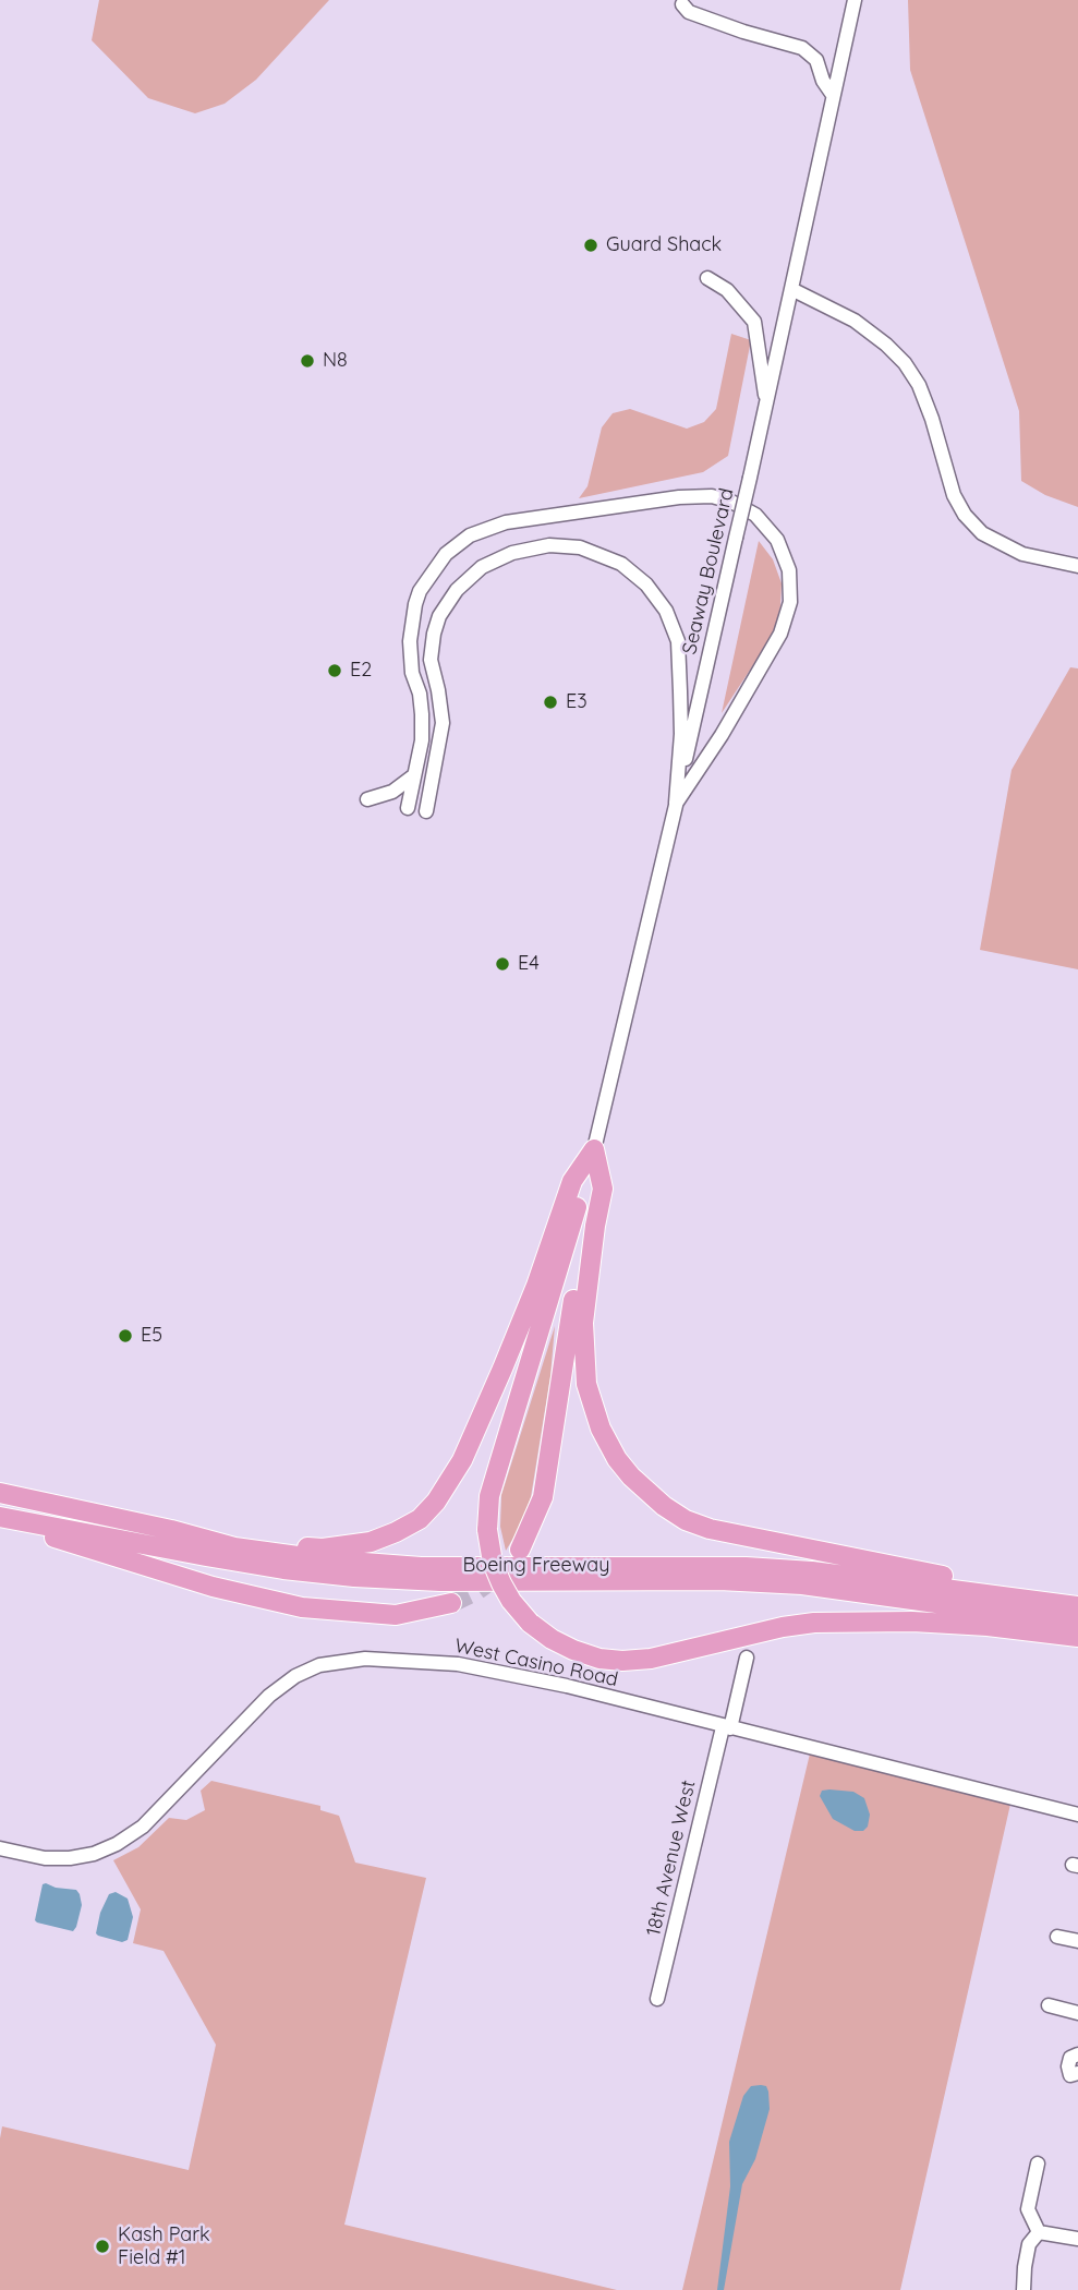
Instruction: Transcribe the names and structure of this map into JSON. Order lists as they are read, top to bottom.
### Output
{
  "streets": {
    "highway": ["Boeing Freeway"],
    "street": ["Seaway Boulevard", "West Casino Road", "18th Avenue West"]
  },
  "crossings": [
    ["West Casino Road", "18th Avenue West"]
  ],
  "places": [
    "Guard Shack",
    "N8",
    "E2",
    "E3",
    "E4",
    "E5",
    "Kash Park Field #1"
  ]
}
